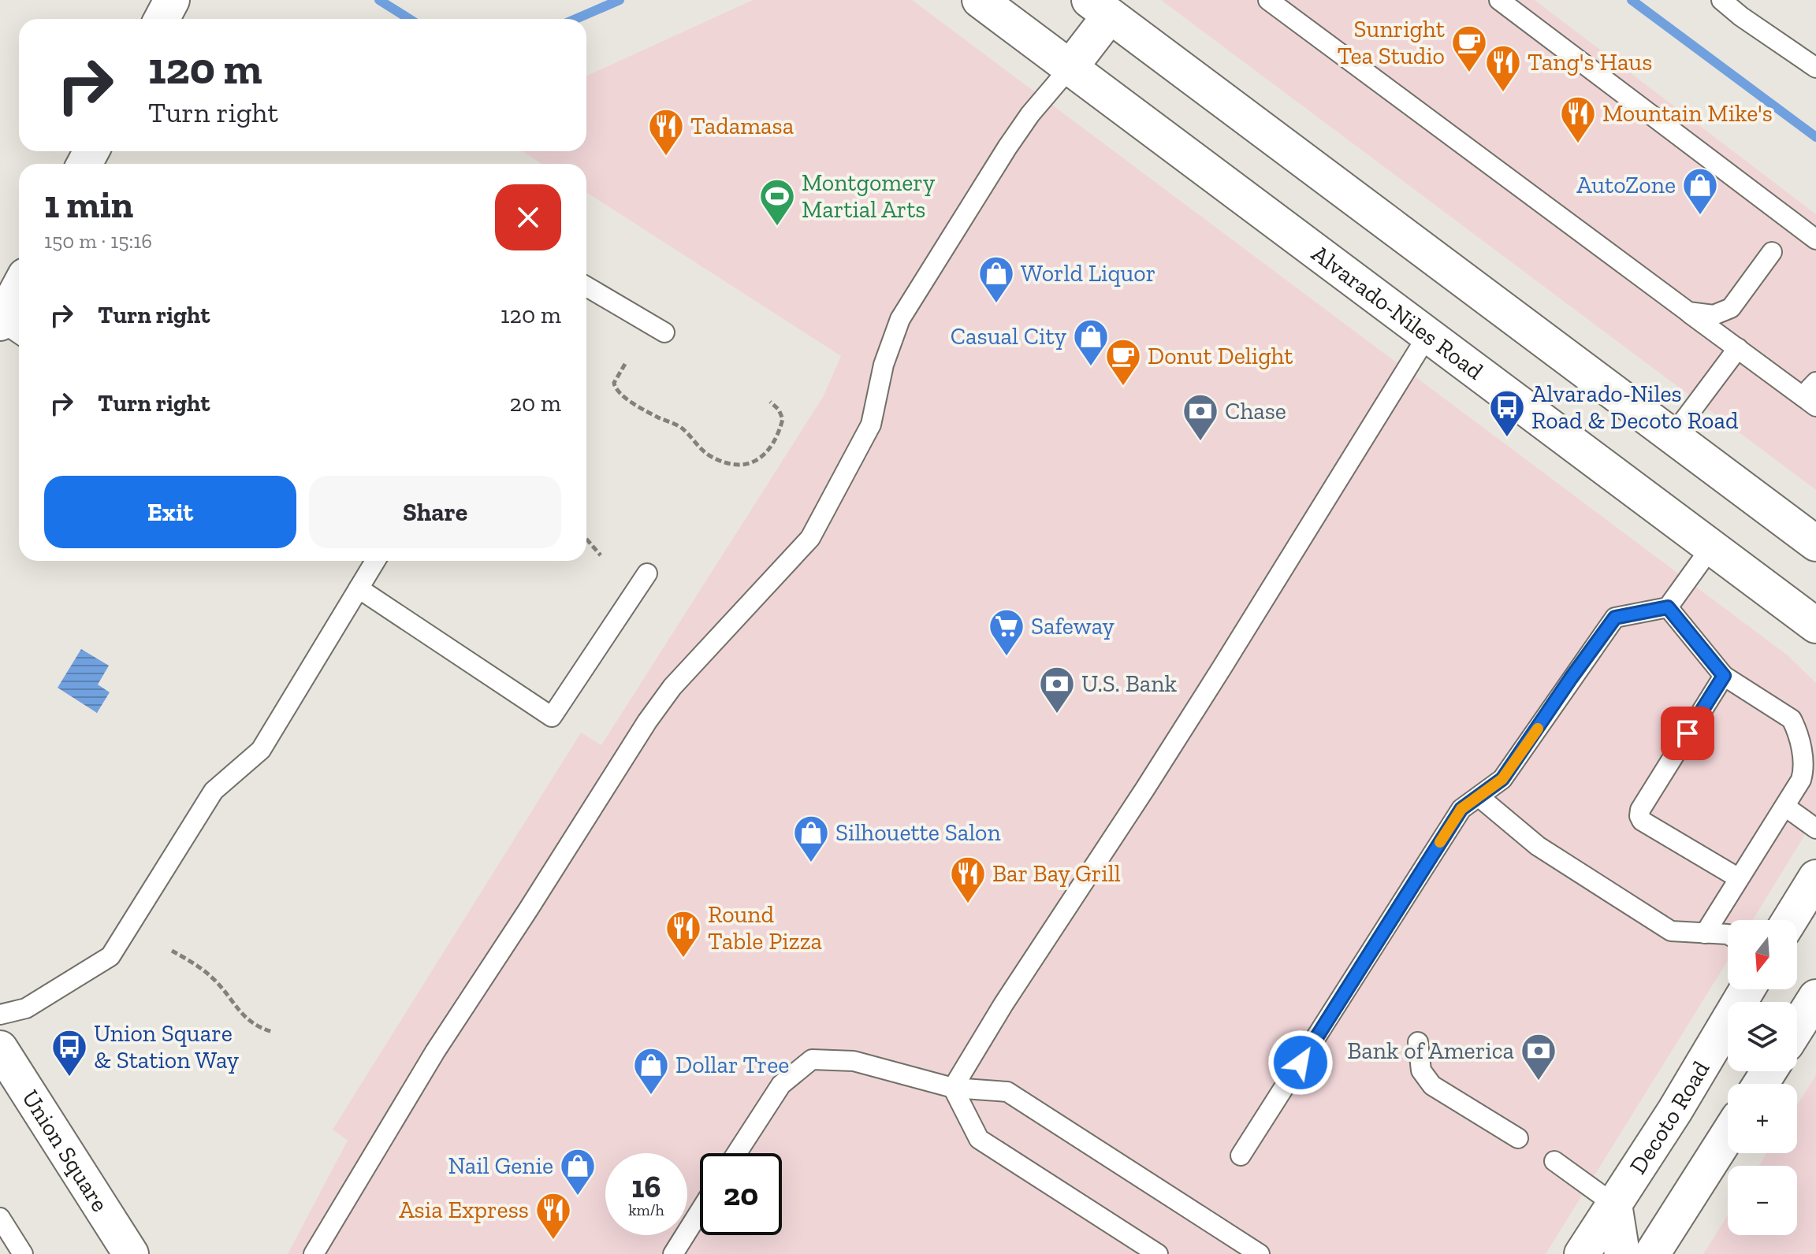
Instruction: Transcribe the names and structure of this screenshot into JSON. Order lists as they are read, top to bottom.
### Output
{
  "streets": {
    "main road": ["Alvarado-Niles Road", "Decoto Road", "Union Square"]
  },
  "places": {
    "cafe": ["Sunright Tea Studio", "Donut Delight"],
    "restaurant": [
      "Tang's Haus",
      "Mountain Mike's",
      "Tadamasa",
      "Bar Bay Grill",
      "Round Table Pizza",
      "Asia Express"
    ],
    "shop": [
      "AutoZone",
      "World Liquor",
      "Casual City",
      "Silhouette Salon",
      "Dollar Tree",
      "Nail Genie"
    ],
    "sports": ["Montgomery Martial Arts"],
    "bus stop": ["Alvarado-Niles Road & Decoto Road", "Union Square & Station Way"],
    "bank": ["Chase", "U.S. Bank", "Bank of America"],
    "supermarket": ["Safeway"]
  },
  "north": "bottom",
  "page": {
    "turn": ["120 m", "Turn right"],
    "heading": ["1 min", "150 m · 15:16"],
    "list": [
      {
        "name": "Turn right",
        "value": "120 m"
      },
      {
        "name": "Turn right",
        "value": "20 m"
      }
    ],
    "buttons": ["Exit", "Share"],
    "map_buttons": ["+", "−"],
    "speed": "16 km/h",
    "limit": "20"
  }
}
